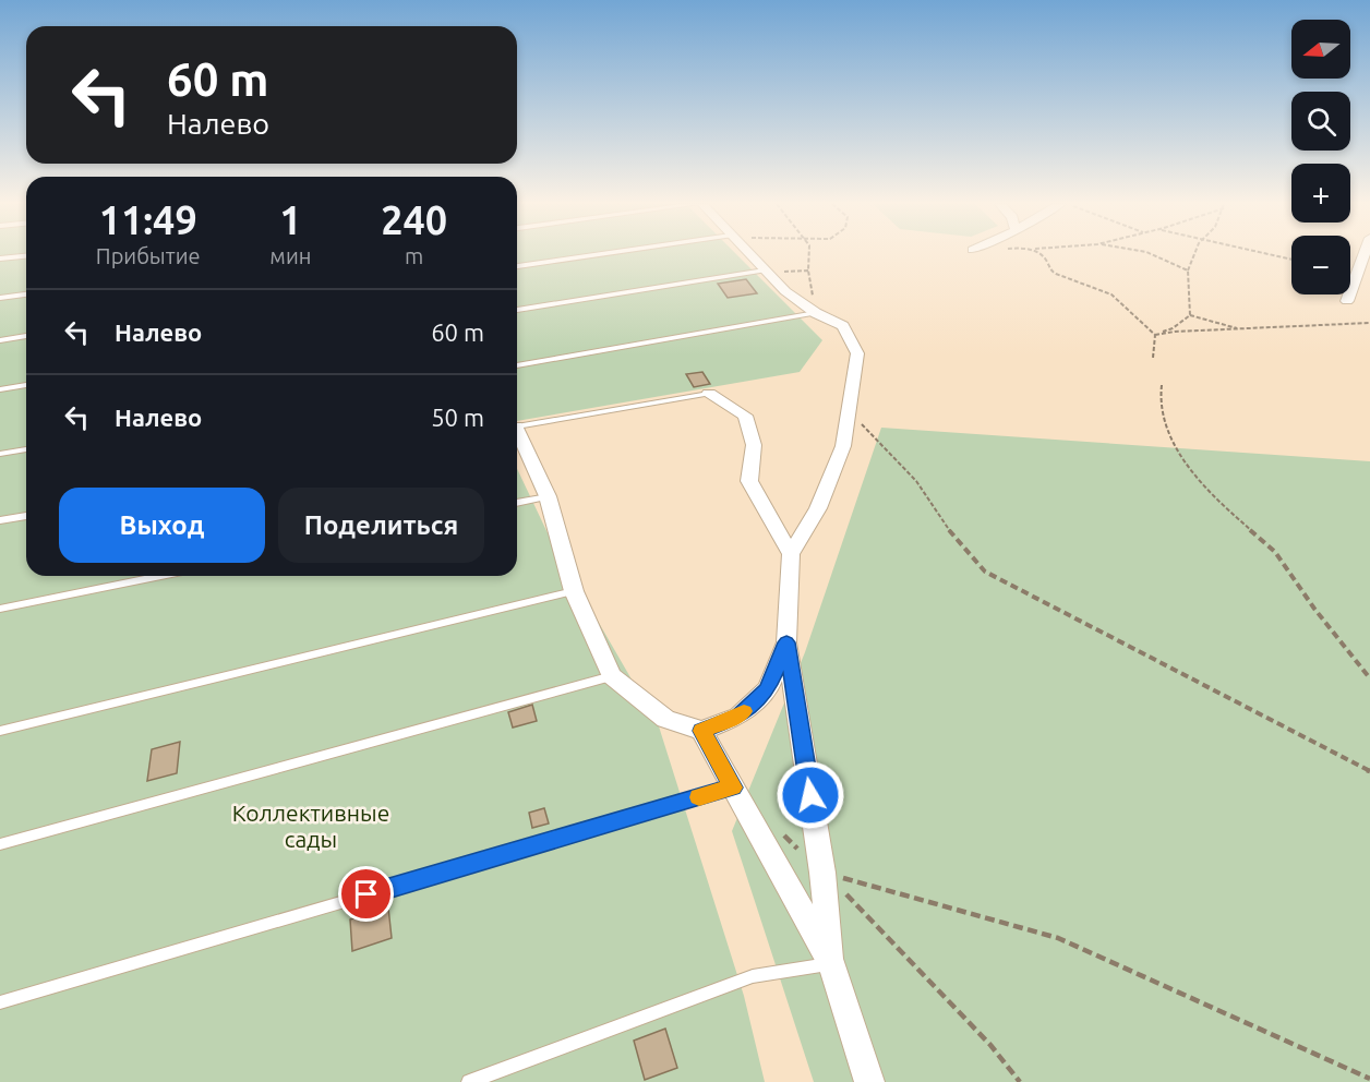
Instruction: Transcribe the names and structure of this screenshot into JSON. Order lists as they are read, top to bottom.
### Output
{
  "parks": ["Коллективные сады"],
  "north": "left",
  "page": {
    "map_buttons": ["+", "−"],
    "turn": ["60 m", "Налево"],
    "eta": [
      "11:49",
      "Прибытие",
      "1",
      "мин",
      "240",
      "m"
    ],
    "list": [
      {
        "name": "Налево",
        "value": "60 m"
      },
      {
        "name": "Налево",
        "value": "50 m"
      }
    ],
    "buttons": ["Выход", "Поделиться"]
  }
}
